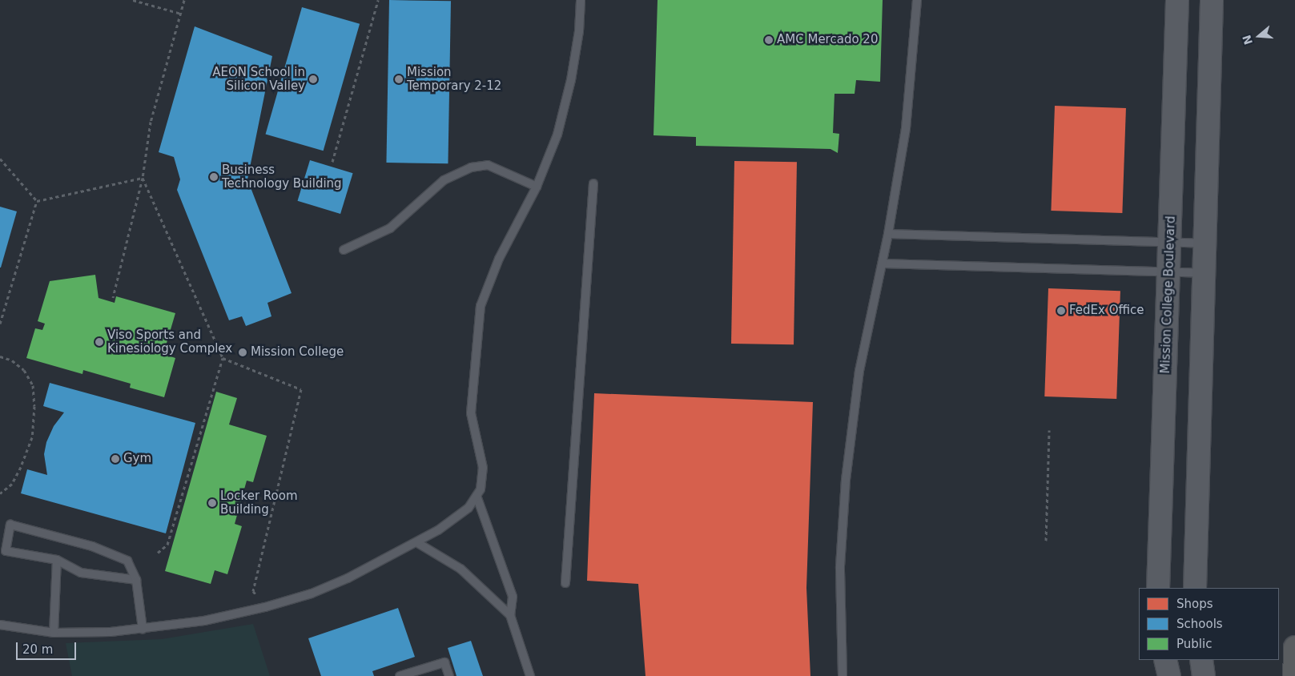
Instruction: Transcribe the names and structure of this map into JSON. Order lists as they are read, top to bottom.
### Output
{
  "streets": {
    "street": ["Mission College Boulevard"]
  },
  "places": [
    "AMC Mercado 20",
    "AEON School in Silicon Valley",
    "Mission Temporary 2-12",
    "Business Technology Building",
    "FedEx Office",
    "Viso Sports and Kinesiology Complex",
    "Mission College",
    "Gym",
    "Locker Room Building"
  ],
  "legend": ["Shops", "Schools", "Public"],
  "scale_bar": "20 m",
  "north": "left"
}
